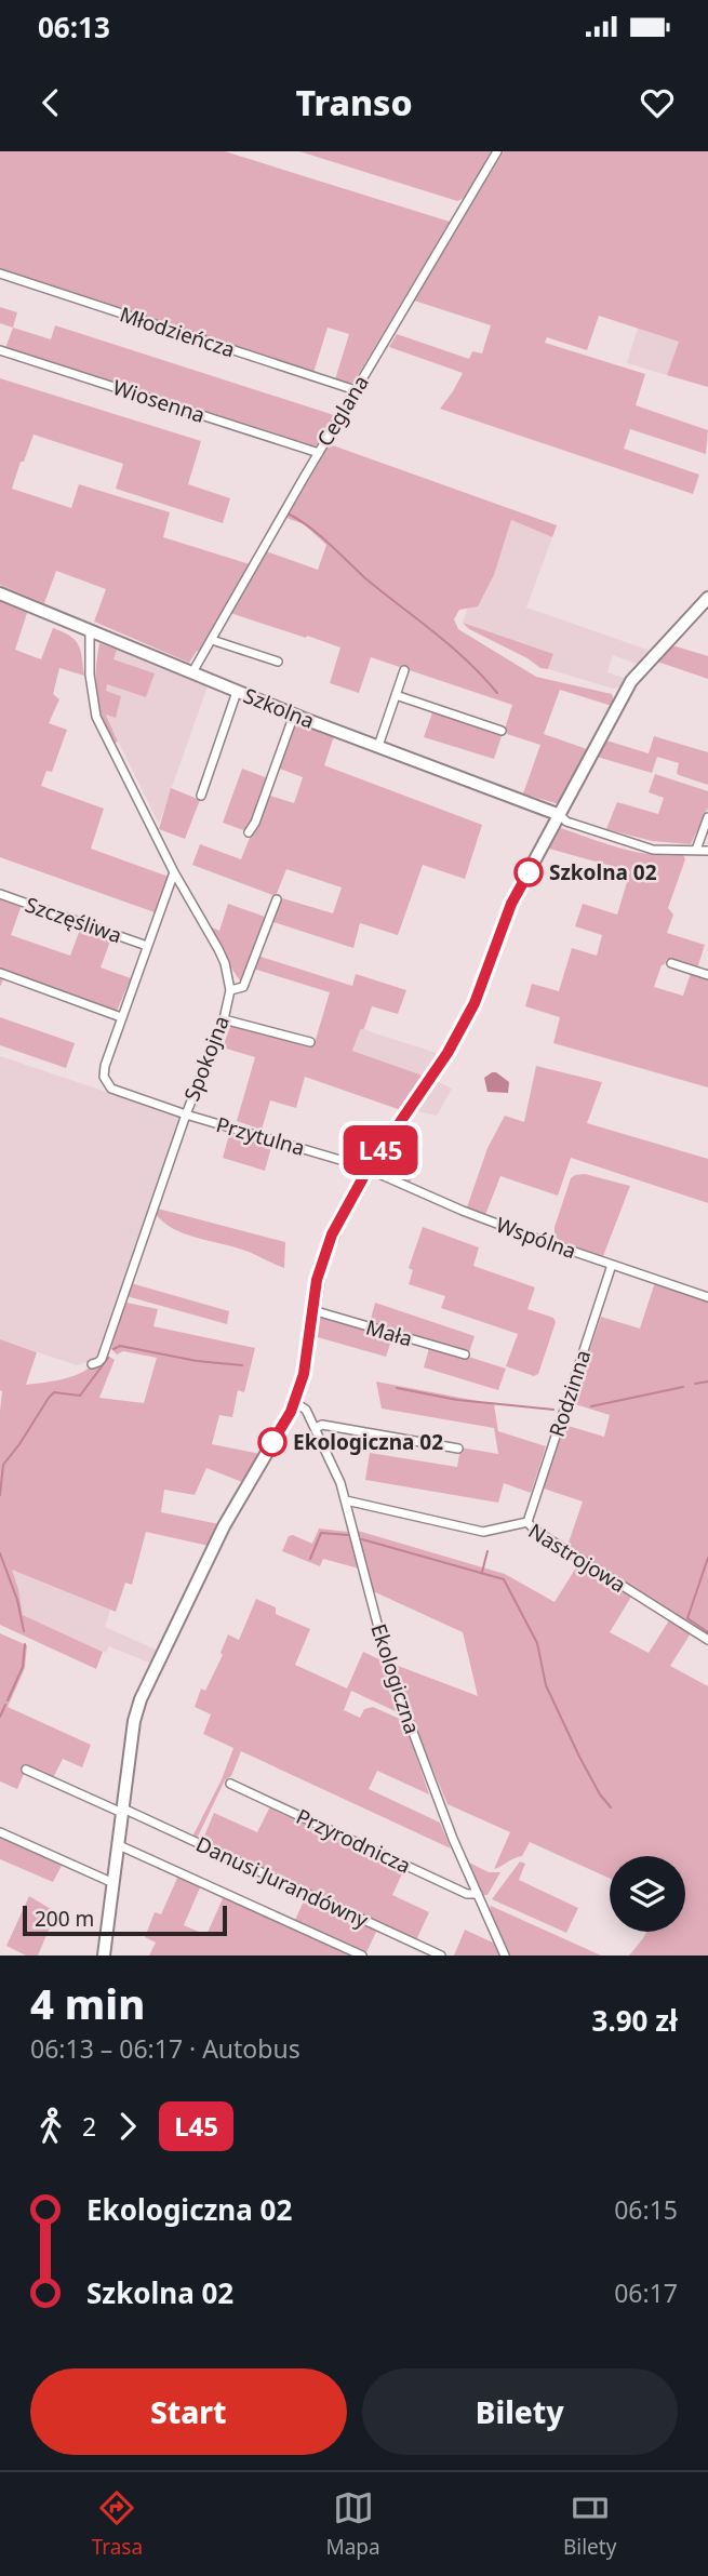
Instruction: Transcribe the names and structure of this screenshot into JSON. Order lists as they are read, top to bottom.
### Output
{
  "streets": {
    "street": [
      "Młodzieńcza",
      "Wiosenna",
      "Ceglana",
      "Szkolna",
      "Szczęśliwa",
      "Spokojna",
      "Przytulna",
      "Wspólna",
      "Mała",
      "Rodzinna",
      "Nastrojowa",
      "Ekologiczna",
      "Przyrodnicza",
      "Danusi Jurandówny"
    ]
  },
  "crossings": [
    ["Młodzieńcza", "Ceglana"],
    ["Wiosenna", "Ceglana"],
    ["Ceglana", "Szkolna"],
    ["Szkolna", "Spokojna"],
    ["Spokojna", "Przytulna"],
    ["Przytulna", "Wspólna"],
    ["Wspólna", "Rodzinna"],
    ["Rodzinna", "Nastrojowa"],
    ["Nastrojowa", "Ekologiczna"],
    ["Ekologiczna", "Przyrodnicza"]
  ],
  "places": ["Szkolna 02", "Ekologiczna 02"],
  "lines": ["bus line L45"],
  "scale_bar": "200 m",
  "page": {
    "status": "06:13",
    "header": "Transo",
    "on_map": "L45",
    "scale": "200 m",
    "heading": ["4 min", "06:13 – 06:17 · Autobus", "3.90 zł"],
    "legs": ["2", "L45"],
    "list": [
      {
        "name": "Ekologiczna 02",
        "value": "06:15"
      },
      {
        "name": "Szkolna 02",
        "value": "06:17"
      }
    ],
    "buttons": ["Start", "Bilety"],
    "tabs": ["Trasa", "Mapa", "Bilety"]
  }
}
